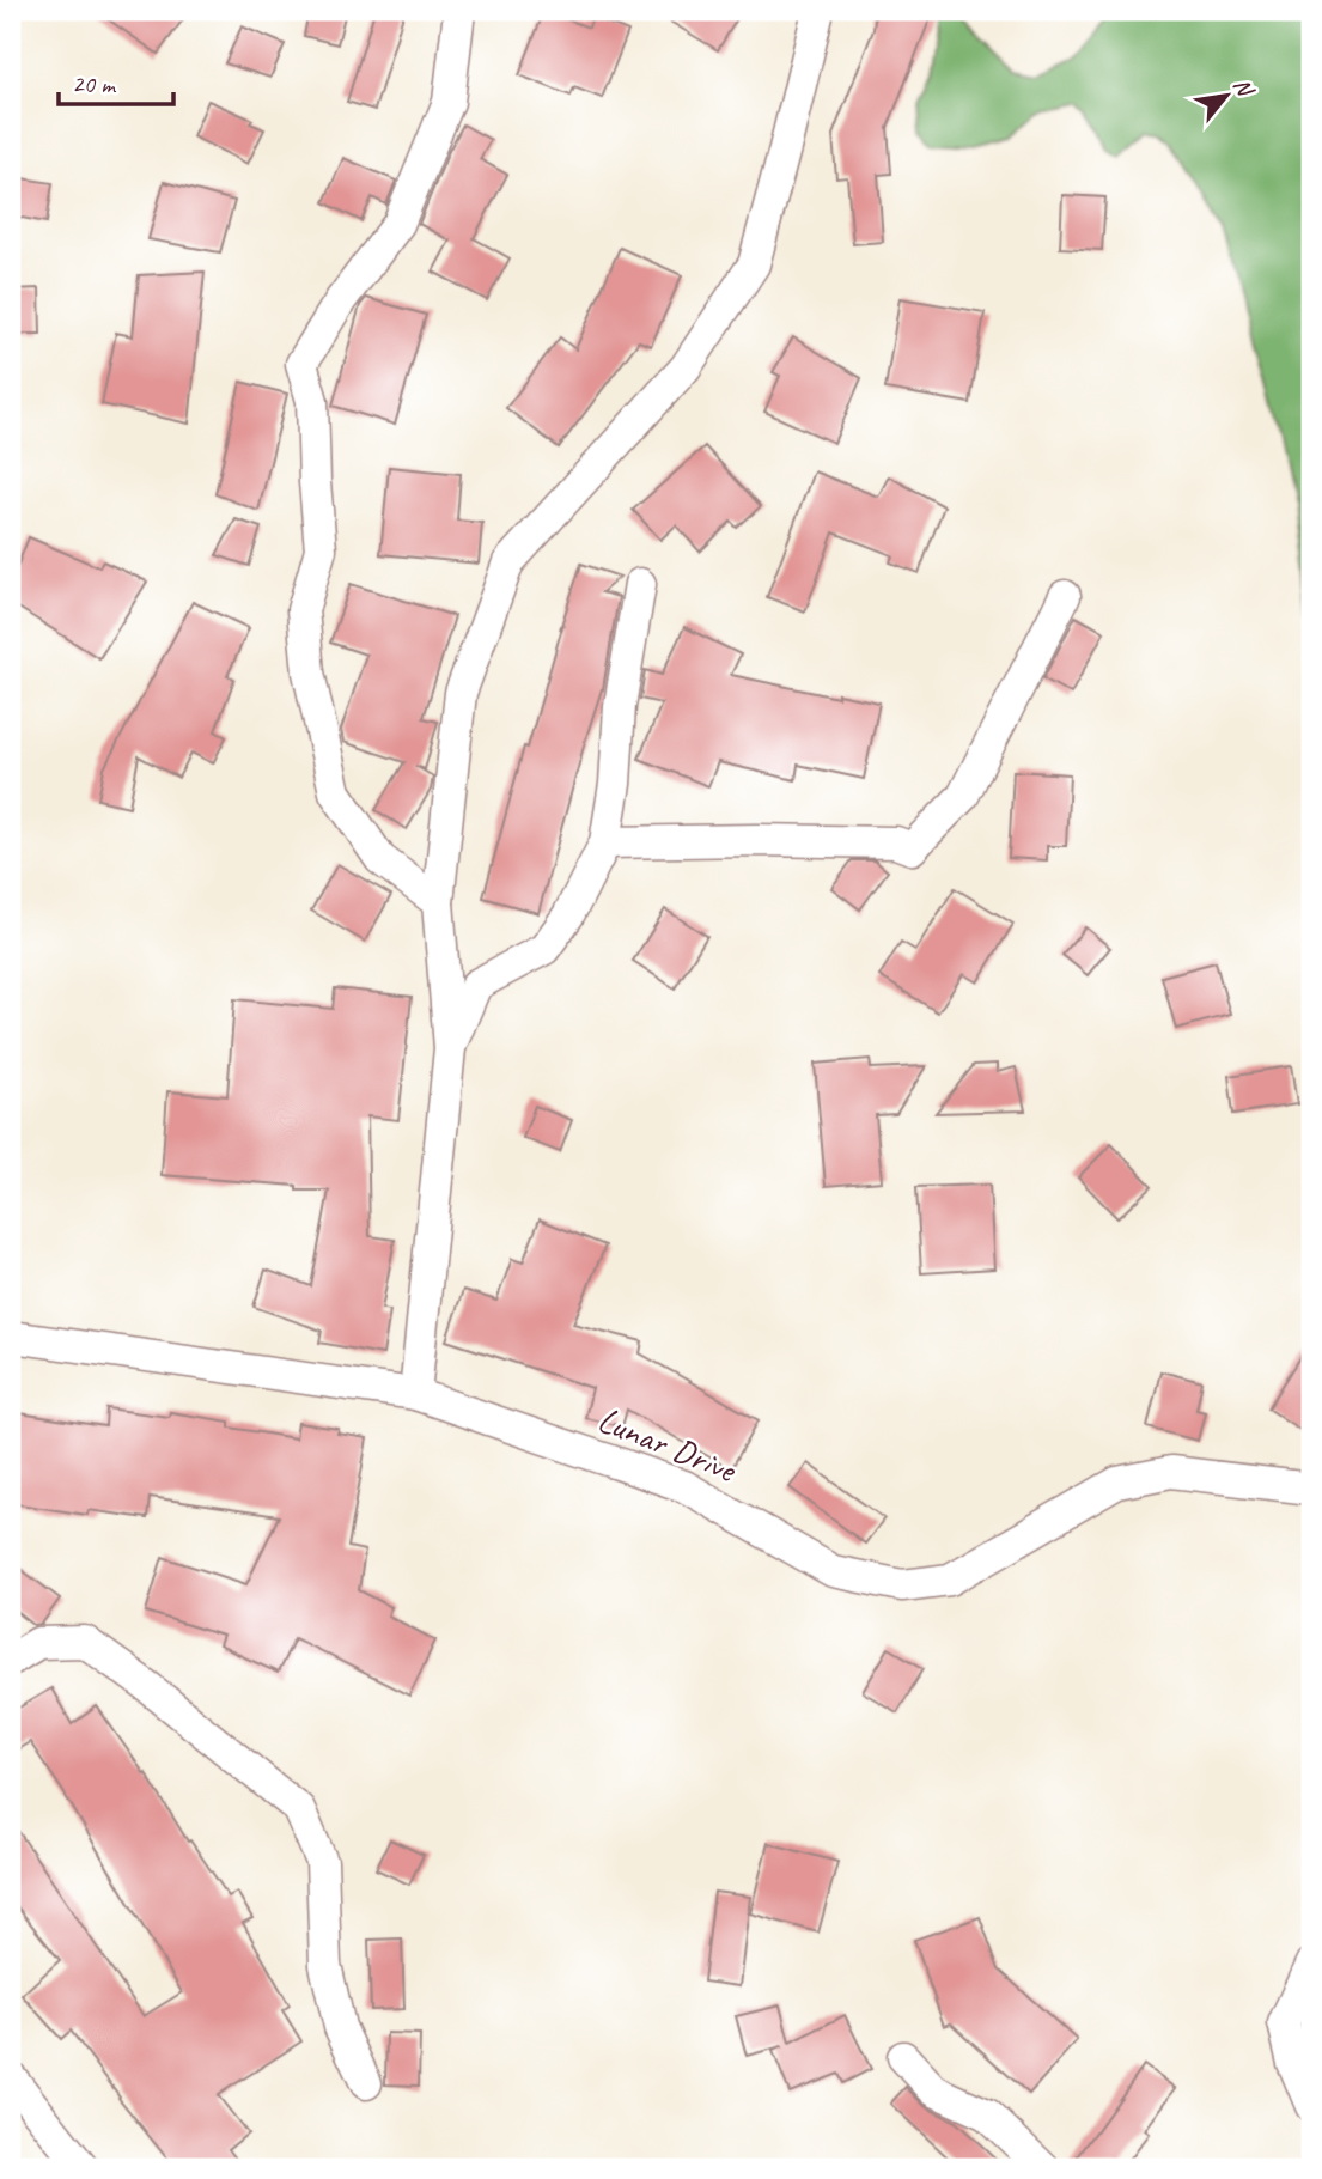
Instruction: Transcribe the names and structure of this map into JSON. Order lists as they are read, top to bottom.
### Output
{
  "streets": {
    "street": ["Lunar Drive"]
  },
  "scale_bar": "20 m",
  "north": "top right"
}
